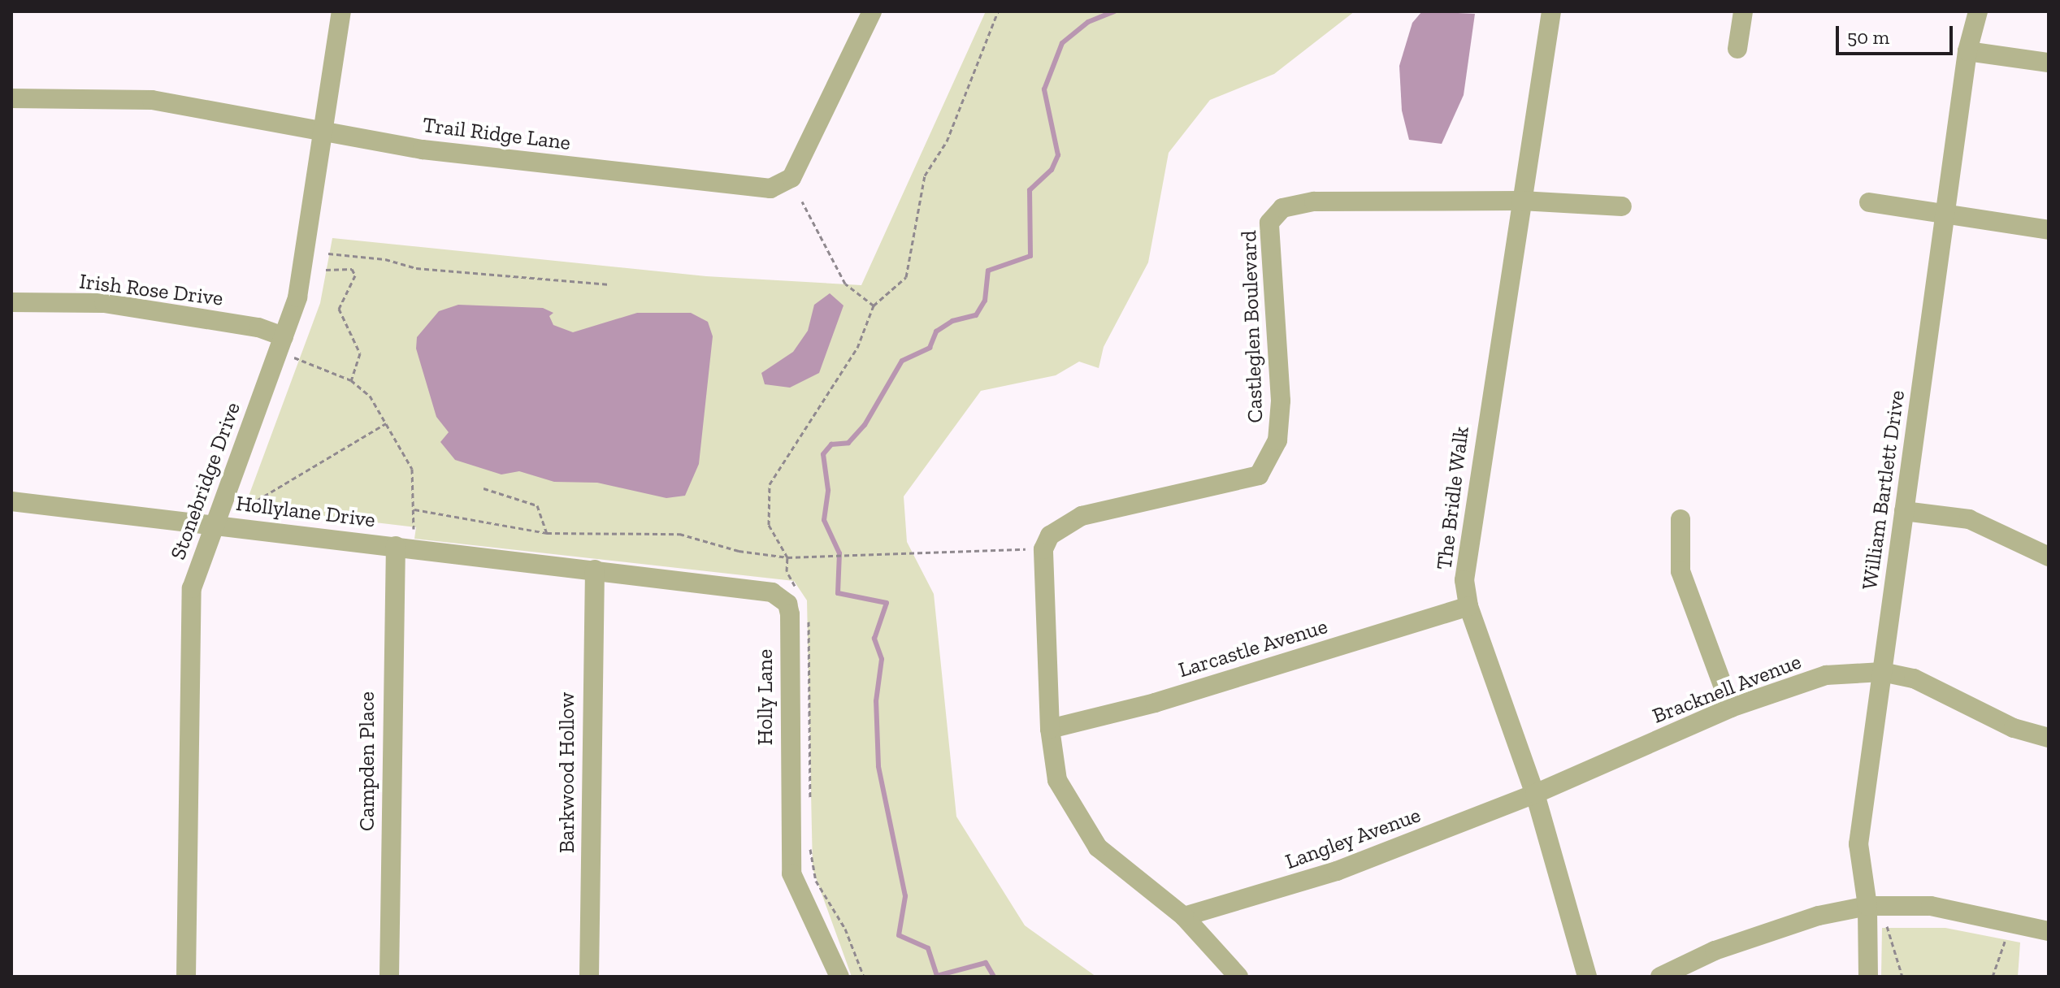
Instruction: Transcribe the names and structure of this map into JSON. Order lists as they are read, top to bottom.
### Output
{
  "streets": {
    "street": [
      "Trail Ridge Lane",
      "Irish Rose Drive",
      "Castleglen Boulevard",
      "Stonebridge Drive",
      "William Bartlett Drive",
      "The Bridle Walk",
      "Hollylane Drive",
      "Larcastle Avenue",
      "Bracknell Avenue",
      "Holly Lane",
      "Campden Place",
      "Barkwood Hollow",
      "Langley Avenue"
    ]
  },
  "crossings": [
    ["Trail Ridge Lane", "Stonebridge Drive"],
    ["Irish Rose Drive", "Stonebridge Drive"],
    ["Castleglen Boulevard", "The Bridle Walk"],
    ["Stonebridge Drive", "Hollylane Drive"],
    ["William Bartlett Drive", "Bracknell Avenue"],
    ["The Bridle Walk", "Larcastle Avenue"],
    ["The Bridle Walk", "Bracknell Avenue"],
    ["The Bridle Walk", "Langley Avenue"],
    ["Hollylane Drive", "Holly Lane"],
    ["Hollylane Drive", "Campden Place"],
    ["Hollylane Drive", "Barkwood Hollow"],
    ["Bracknell Avenue", "Langley Avenue"],
    ["Holly Lane", "Barkwood Hollow"]
  ],
  "scale_bar": "50 m"
}
